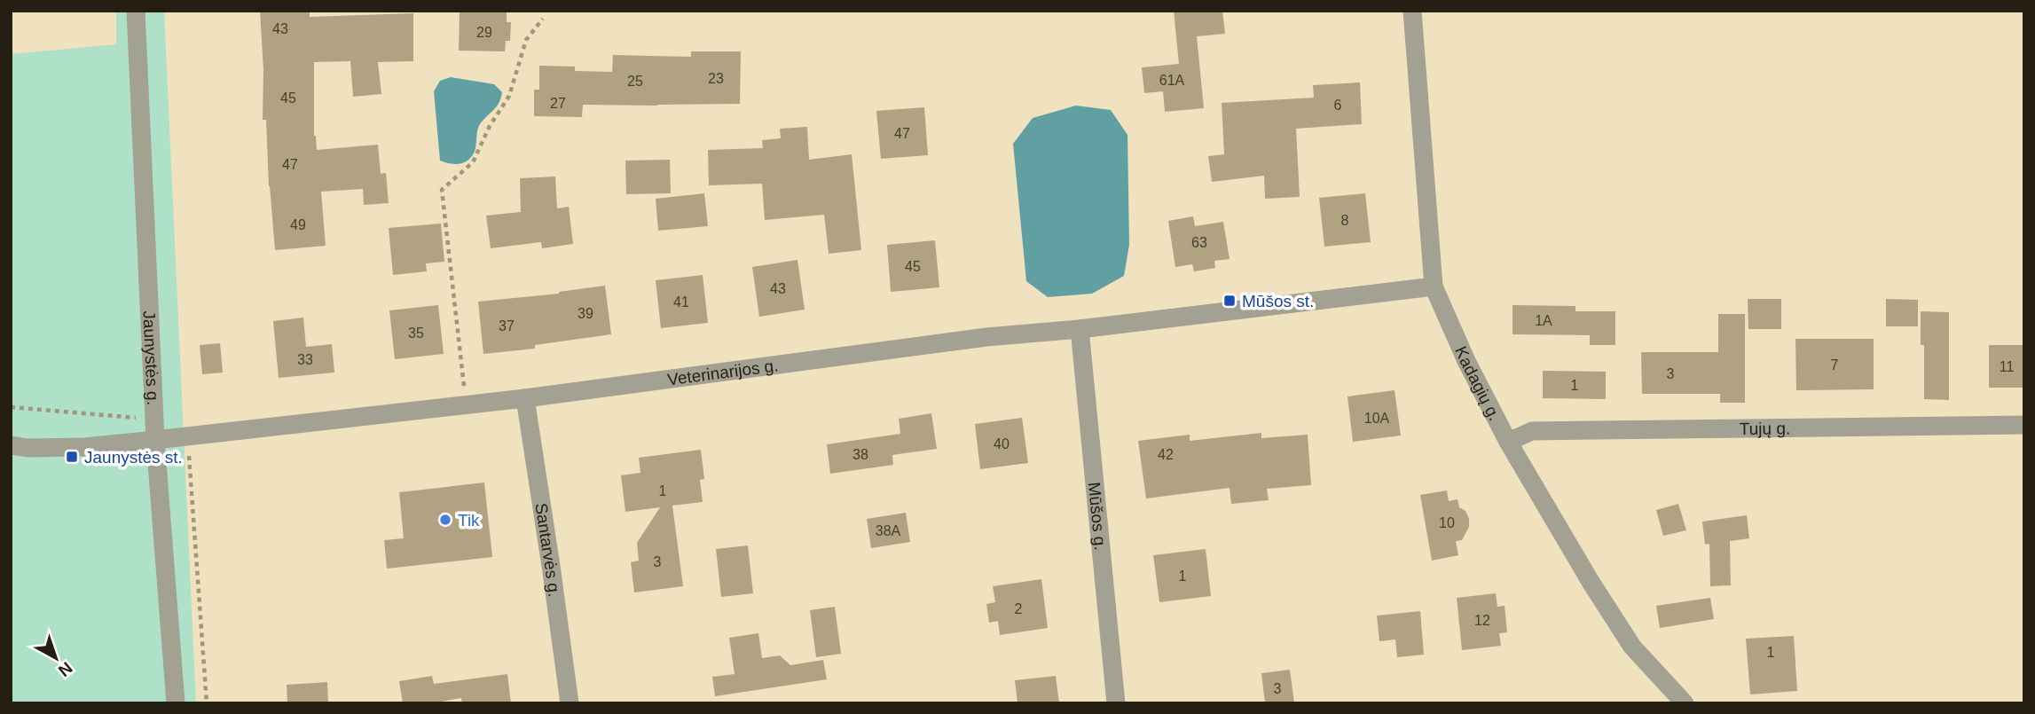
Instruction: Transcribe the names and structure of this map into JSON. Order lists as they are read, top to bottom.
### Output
{
  "streets": {
    "street": [
      "Jaunystės g.",
      "Veterinarijos g.",
      "Kadagių g.",
      "Tujų g.",
      "Mūšos g.",
      "Santarvės g."
    ]
  },
  "crossings": [
    ["Jaunystės g.", "Veterinarijos g."],
    ["Veterinarijos g.", "Kadagių g."],
    ["Veterinarijos g.", "Mūšos g."],
    ["Veterinarijos g.", "Santarvės g."],
    ["Kadagių g.", "Tujų g."]
  ],
  "places": {
    "transit": ["Mūšos st.", "Jaunystės st."],
    "other": ["Tik"]
  },
  "house_numbers": [
    "43",
    "29",
    "23",
    "61A",
    "25",
    "45",
    "27",
    "6",
    "47",
    "47",
    "8",
    "49",
    "63",
    "45",
    "43",
    "41",
    "39",
    "1A",
    "37",
    "35",
    "33",
    "7",
    "11",
    "3",
    "1",
    "10A",
    "40",
    "38",
    "42",
    "1",
    "10",
    "38A",
    "3",
    "1",
    "2",
    "12",
    "1",
    "3"
  ],
  "north": "bottom right"
}
